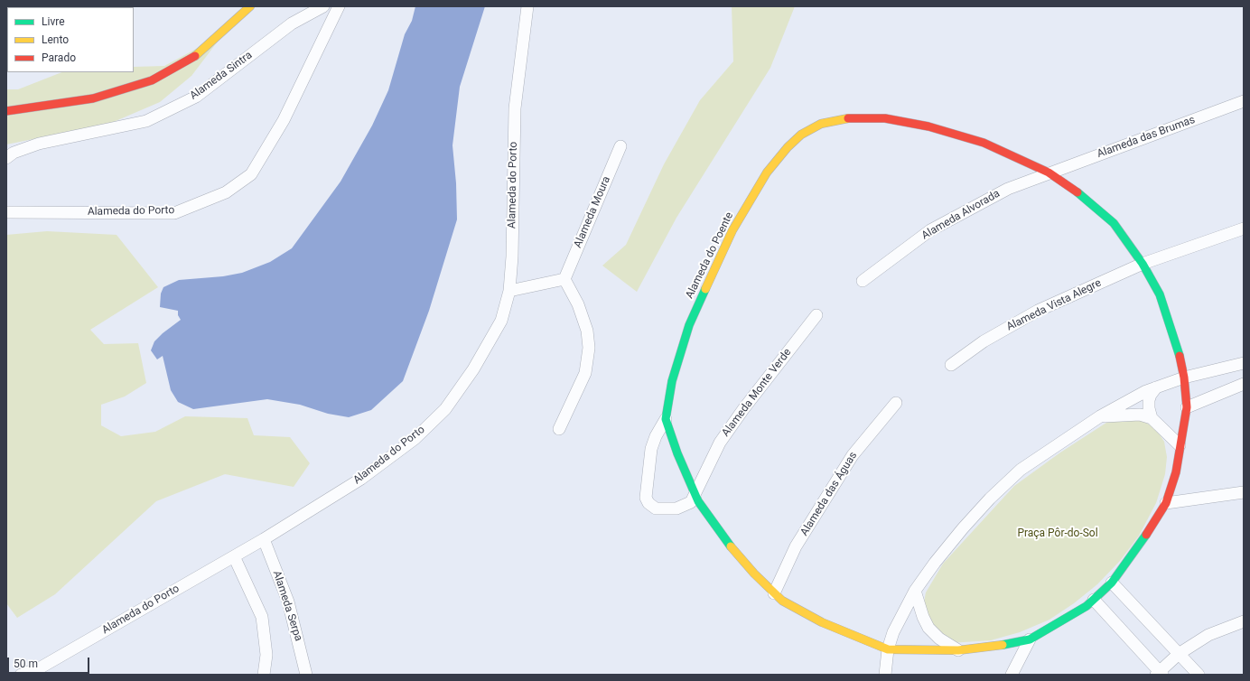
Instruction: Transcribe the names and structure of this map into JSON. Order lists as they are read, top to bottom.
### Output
{
  "streets": {
    "street": [
      "Alameda Sintra",
      "Alameda das Brumas",
      "Alameda do Porto",
      "Alameda Moura",
      "Alameda Alvorada",
      "Alameda do Poente",
      "Alameda Vista Alegre",
      "Alameda Monte Verde",
      "Alameda das Águas",
      "Alameda Serpa"
    ]
  },
  "crossings": [
    ["Alameda das Brumas", "Alameda Alvorada"],
    ["Alameda das Brumas", "Alameda do Poente"],
    ["Alameda do Porto", "Alameda Serpa"],
    ["Alameda Alvorada", "Alameda do Poente"],
    ["Alameda do Poente", "Alameda Vista Alegre"],
    ["Alameda do Poente", "Alameda Monte Verde"],
    ["Alameda do Poente", "Alameda das Águas"]
  ],
  "parks": ["Praça Pôr-do-Sol"],
  "legend": ["Livre", "Lento", "Parado"],
  "scale_bar": "50 m"
}
